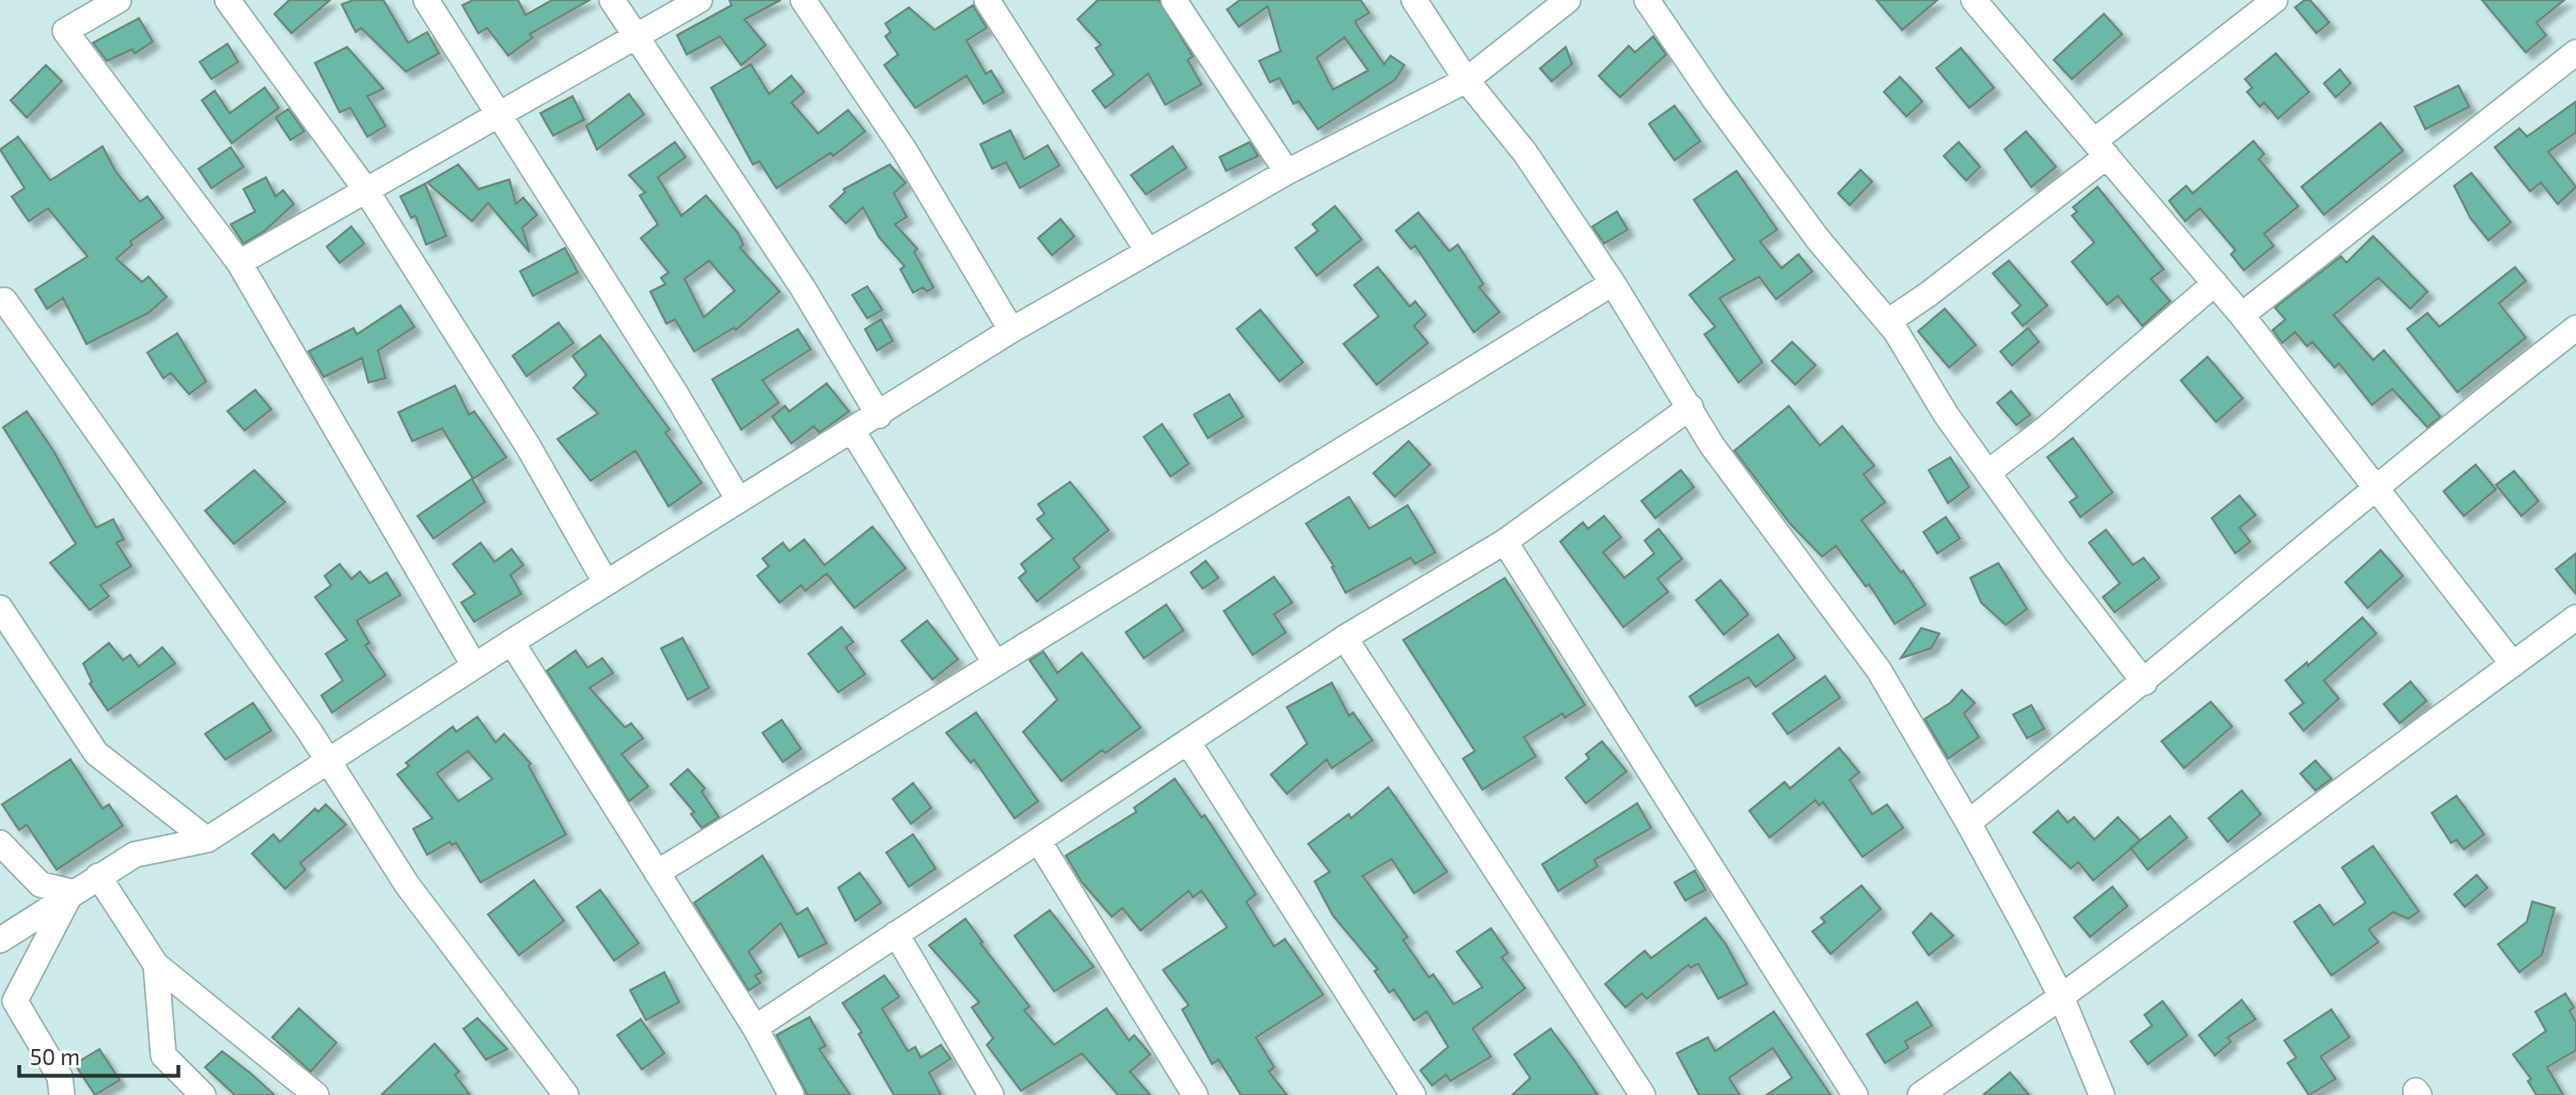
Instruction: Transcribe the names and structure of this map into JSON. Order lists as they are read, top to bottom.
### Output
{
  "scale_bar": "50 m"
}
